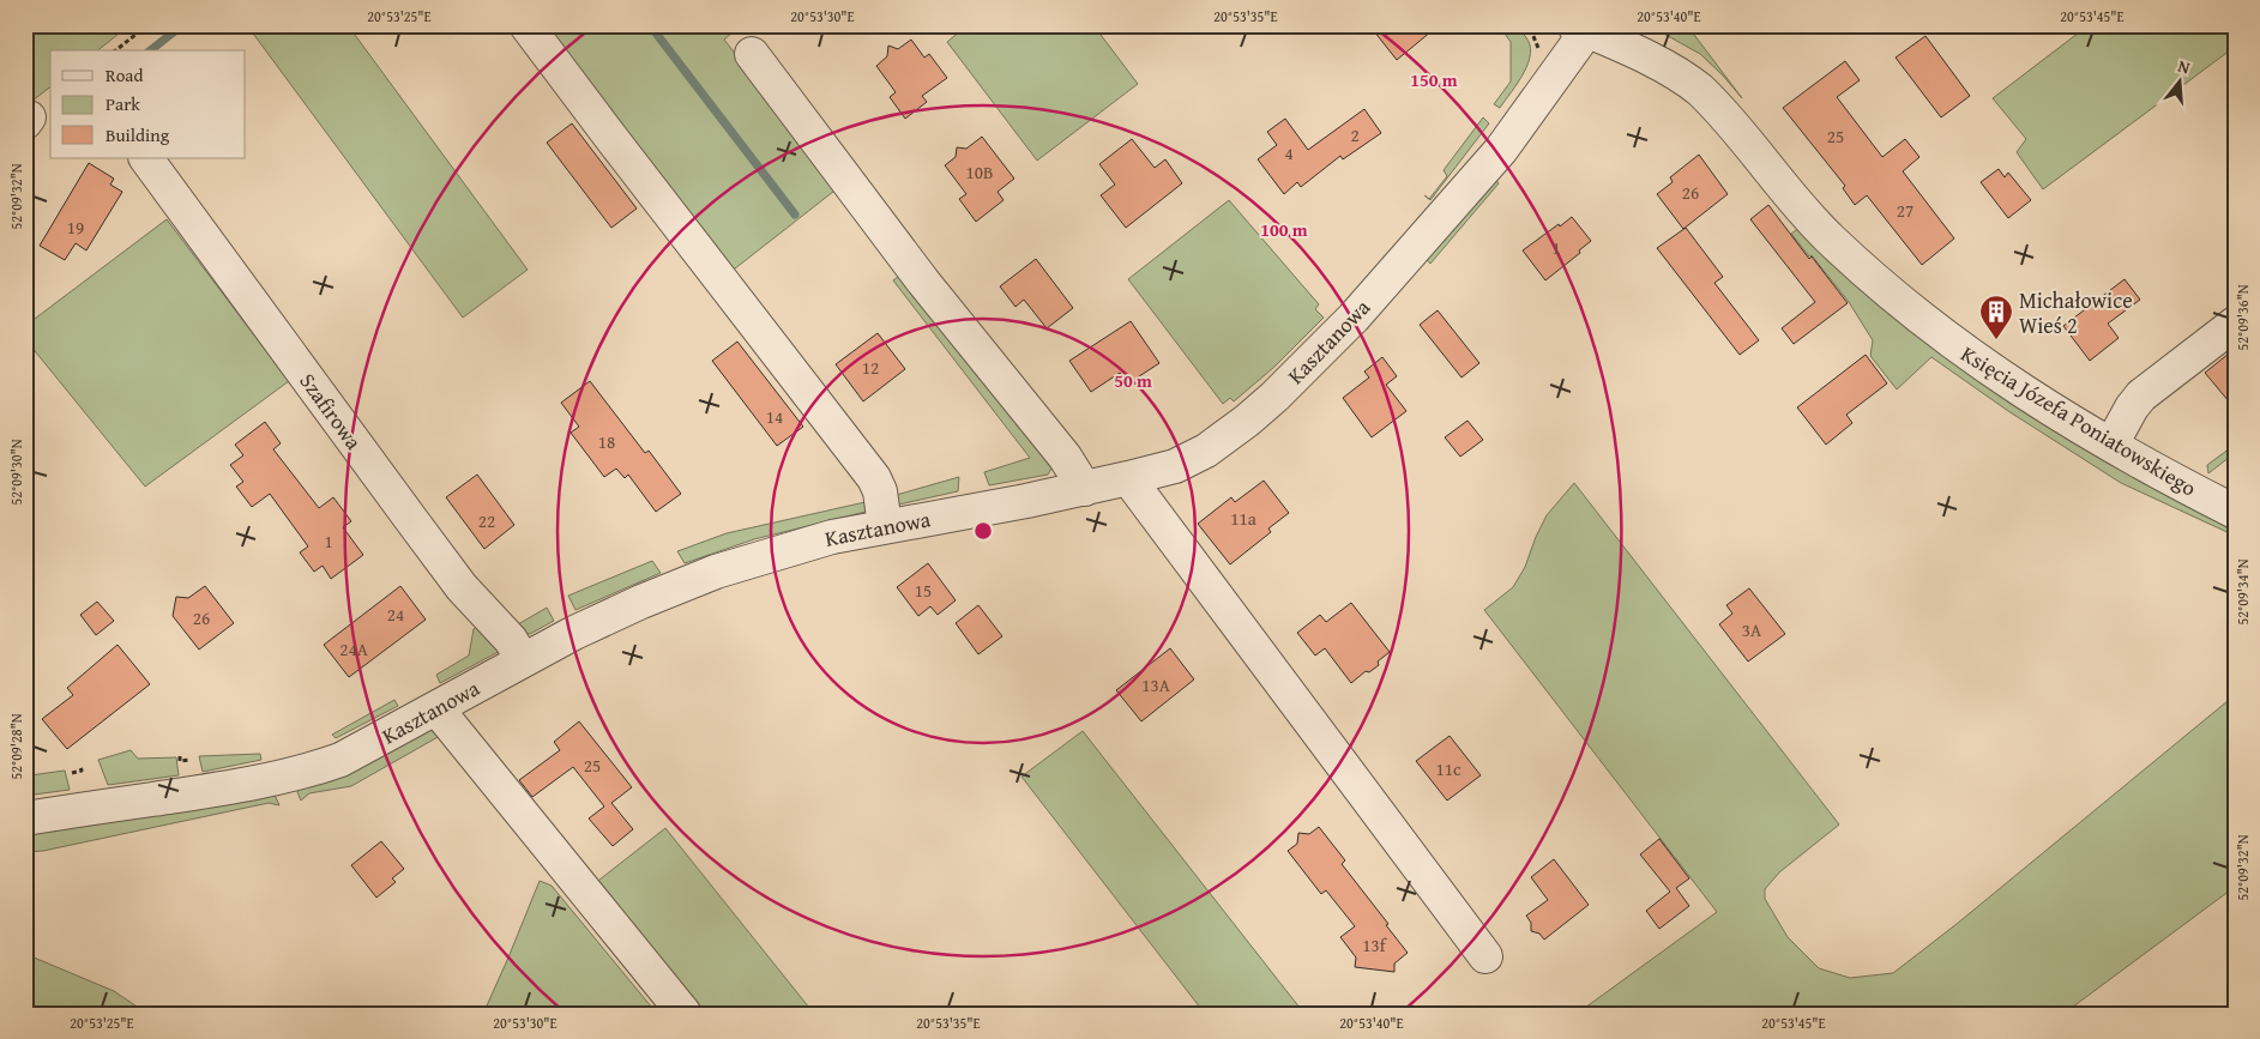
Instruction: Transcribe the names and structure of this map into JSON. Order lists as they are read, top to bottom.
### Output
{
  "streets": {
    "street": ["Kasztanowa", "Szafirowa", "Księcia Józefa Poniatowskiego"]
  },
  "crossings": [
    ["Kasztanowa", "Szafirowa"],
    ["Kasztanowa", "Księcia Józefa Poniatowskiego"]
  ],
  "places": {
    "building": ["Michałowice Wieś 2"]
  },
  "house_numbers": [
    "2",
    "25",
    "4",
    "10B",
    "26",
    "27",
    "19",
    "1",
    "12",
    "14",
    "18",
    "11a",
    "22",
    "1",
    "15",
    "24",
    "26",
    "3A",
    "24A",
    "13A",
    "25",
    "11c",
    "13f"
  ],
  "legend": ["Road", "Park", "Building"],
  "north": "top",
  "coordinates": [
    "20°53'25\"E",
    "20°53'30\"E",
    "20°53'35\"E",
    "20°53'40\"E",
    "20°53'45\"E",
    "52°09'32\"N",
    "52°09'36\"N",
    "52°09'30\"N",
    "52°09'34\"N",
    "52°09'28\"N"
  ],
  "rings": ["150 m", "100 m", "50 m"]
}
